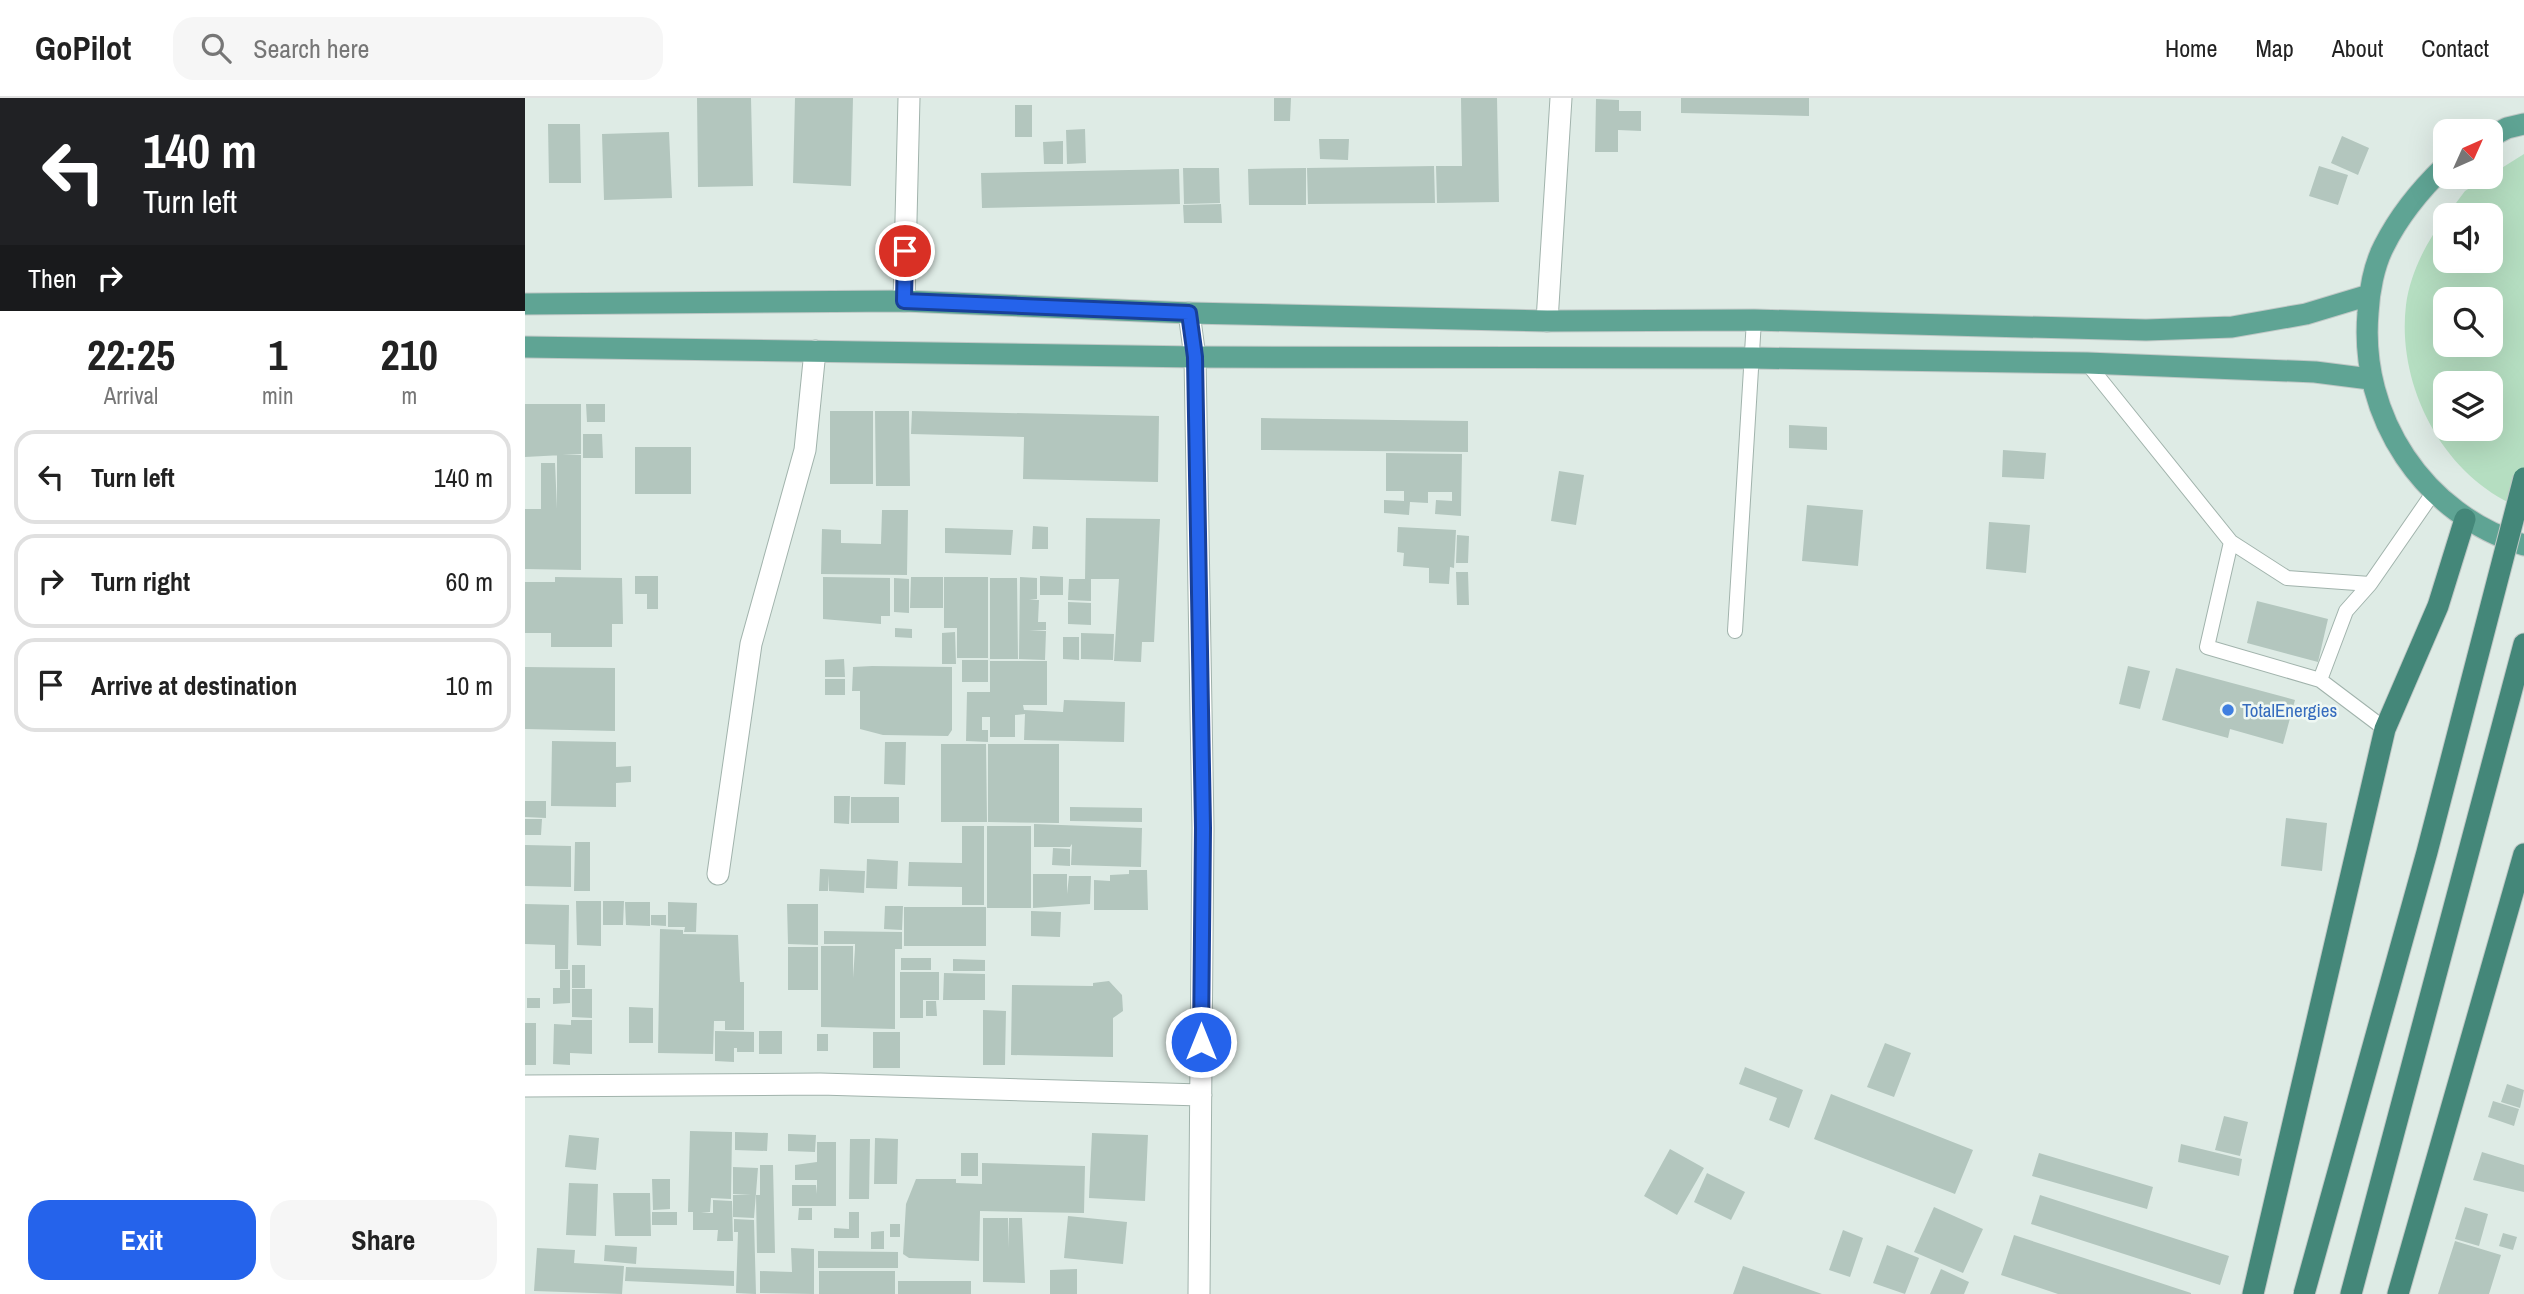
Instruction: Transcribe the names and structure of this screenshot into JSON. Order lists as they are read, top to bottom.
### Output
{
  "places": ["TotalEnergies"],
  "north": "top right",
  "page": {
    "header": "GoPilot",
    "search": "Search here",
    "nav": [
      "Home",
      "Map",
      "About",
      "Contact"
    ],
    "turn": ["140 m", "Turn left"],
    "then": "Then",
    "eta": [
      "22:25",
      "Arrival",
      "1",
      "min",
      "210",
      "m"
    ],
    "list": [
      {
        "name": "Turn left",
        "value": "140 m"
      },
      {
        "name": "Turn right",
        "value": "60 m"
      },
      {
        "name": "Arrive at destination",
        "value": "10 m"
      }
    ],
    "buttons": ["Exit", "Share"]
  }
}
